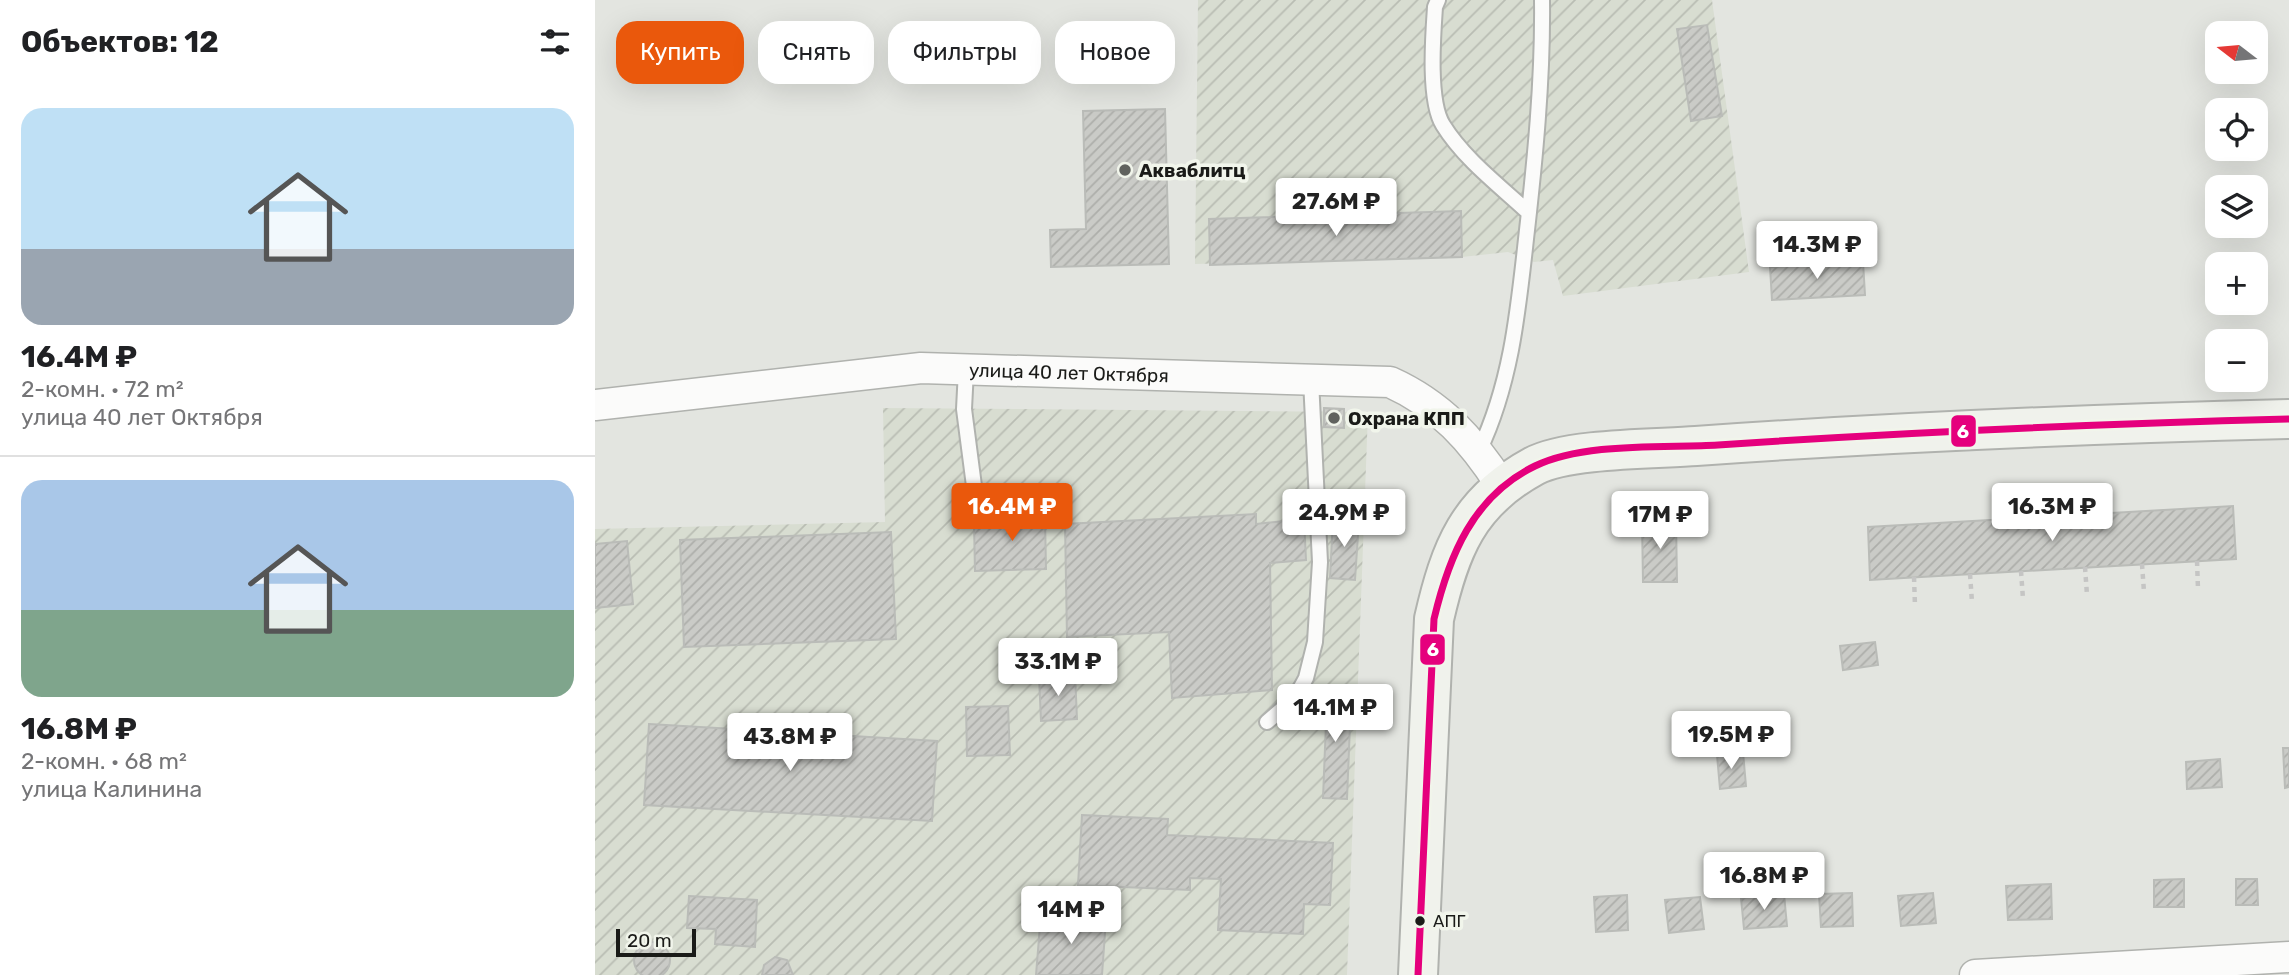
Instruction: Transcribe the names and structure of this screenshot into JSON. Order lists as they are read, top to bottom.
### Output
{
  "streets": {
    "street": ["улица 40 лет Октября"]
  },
  "places": ["Акваблитц", "Охрана КПП", "АПГ"],
  "lines": ["transit line 6"],
  "scale_bar": "20 m",
  "north": "left",
  "page": {
    "heading": "Объектов: 12",
    "map_buttons": ["+", "−"],
    "chip": [
      "Купить",
      "Снять",
      "Фильтры",
      "Новое"
    ],
    "list": [
      {
        "name": "16.4M ₽",
        "note": "2-комн. · 72 m² · улица 40 лет Октября"
      },
      {
        "name": "16.8M ₽",
        "note": "2-комн. · 68 m² · улица Калинина"
      }
    ],
    "price": [
      "27.6M ₽",
      "14.3M ₽",
      "16.4M ₽",
      "16.3M ₽",
      "24.9M ₽",
      "17M ₽",
      "33.1M ₽",
      "14.1M ₽",
      "19.5M ₽",
      "43.8M ₽",
      "16.8M ₽",
      "14M ₽"
    ],
    "scale": "20 m"
  }
}
